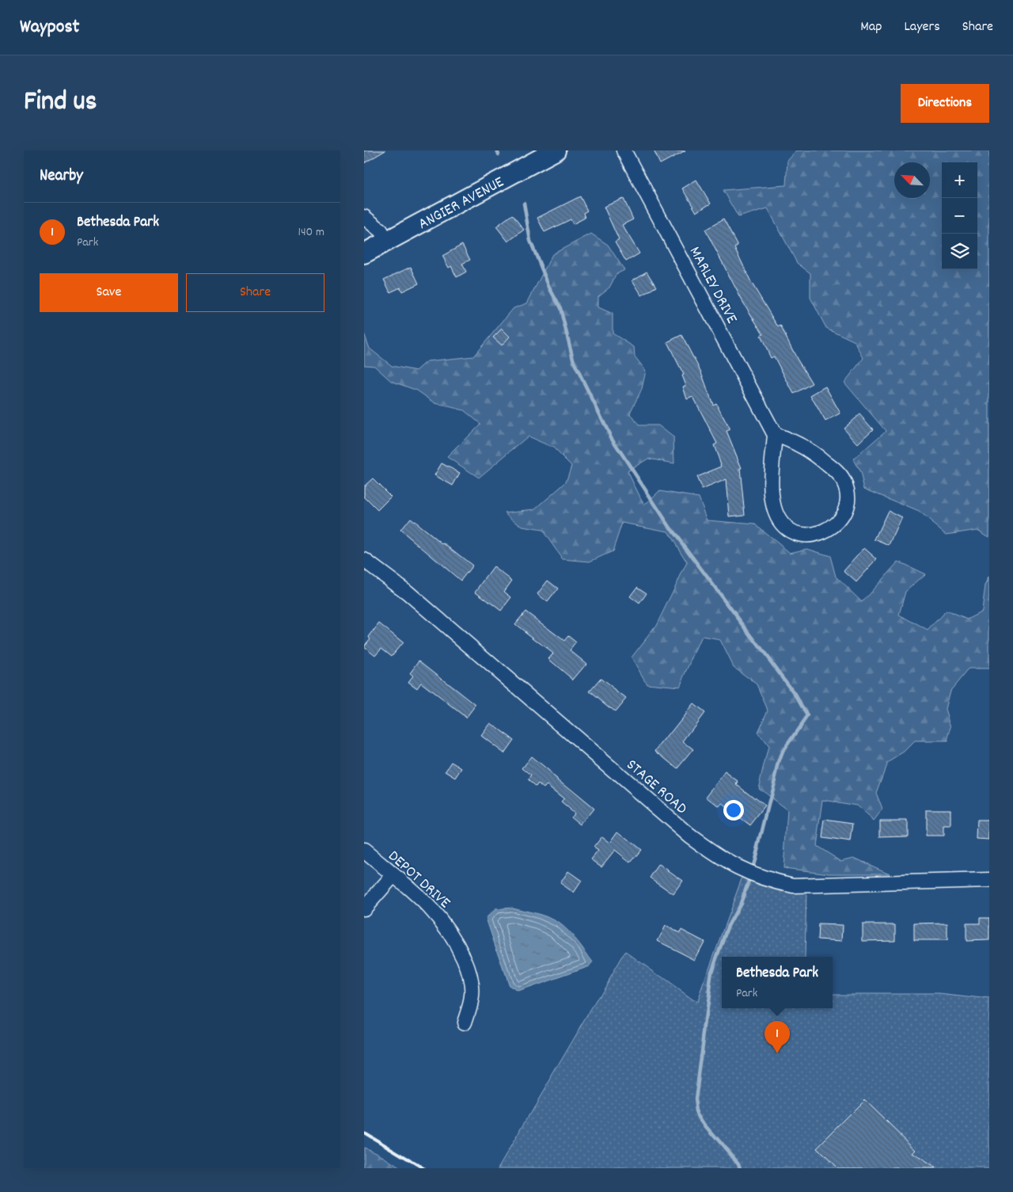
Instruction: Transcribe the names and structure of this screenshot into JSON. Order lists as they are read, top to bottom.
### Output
{
  "streets": {
    "main road": ["ANGIER AVENUE"],
    "street": ["MARLEY DRIVE", "STAGE ROAD", "DEPOT DRIVE"]
  },
  "north": "top left",
  "page": {
    "header": "Waypost",
    "nav": ["Map", "Layers", "Share"],
    "title": "Find us",
    "buttons": [
      "Directions",
      ["Save", "Share"]
    ],
    "heading": "Nearby",
    "map_buttons": ["+", "−"],
    "list": [
      {
        "mark": "1",
        "name": "Bethesda Park",
        "note": "Park",
        "value": "140 m"
      }
    ],
    "popup": ["Bethesda Park", "Park"],
    "pins": "1"
  }
}
